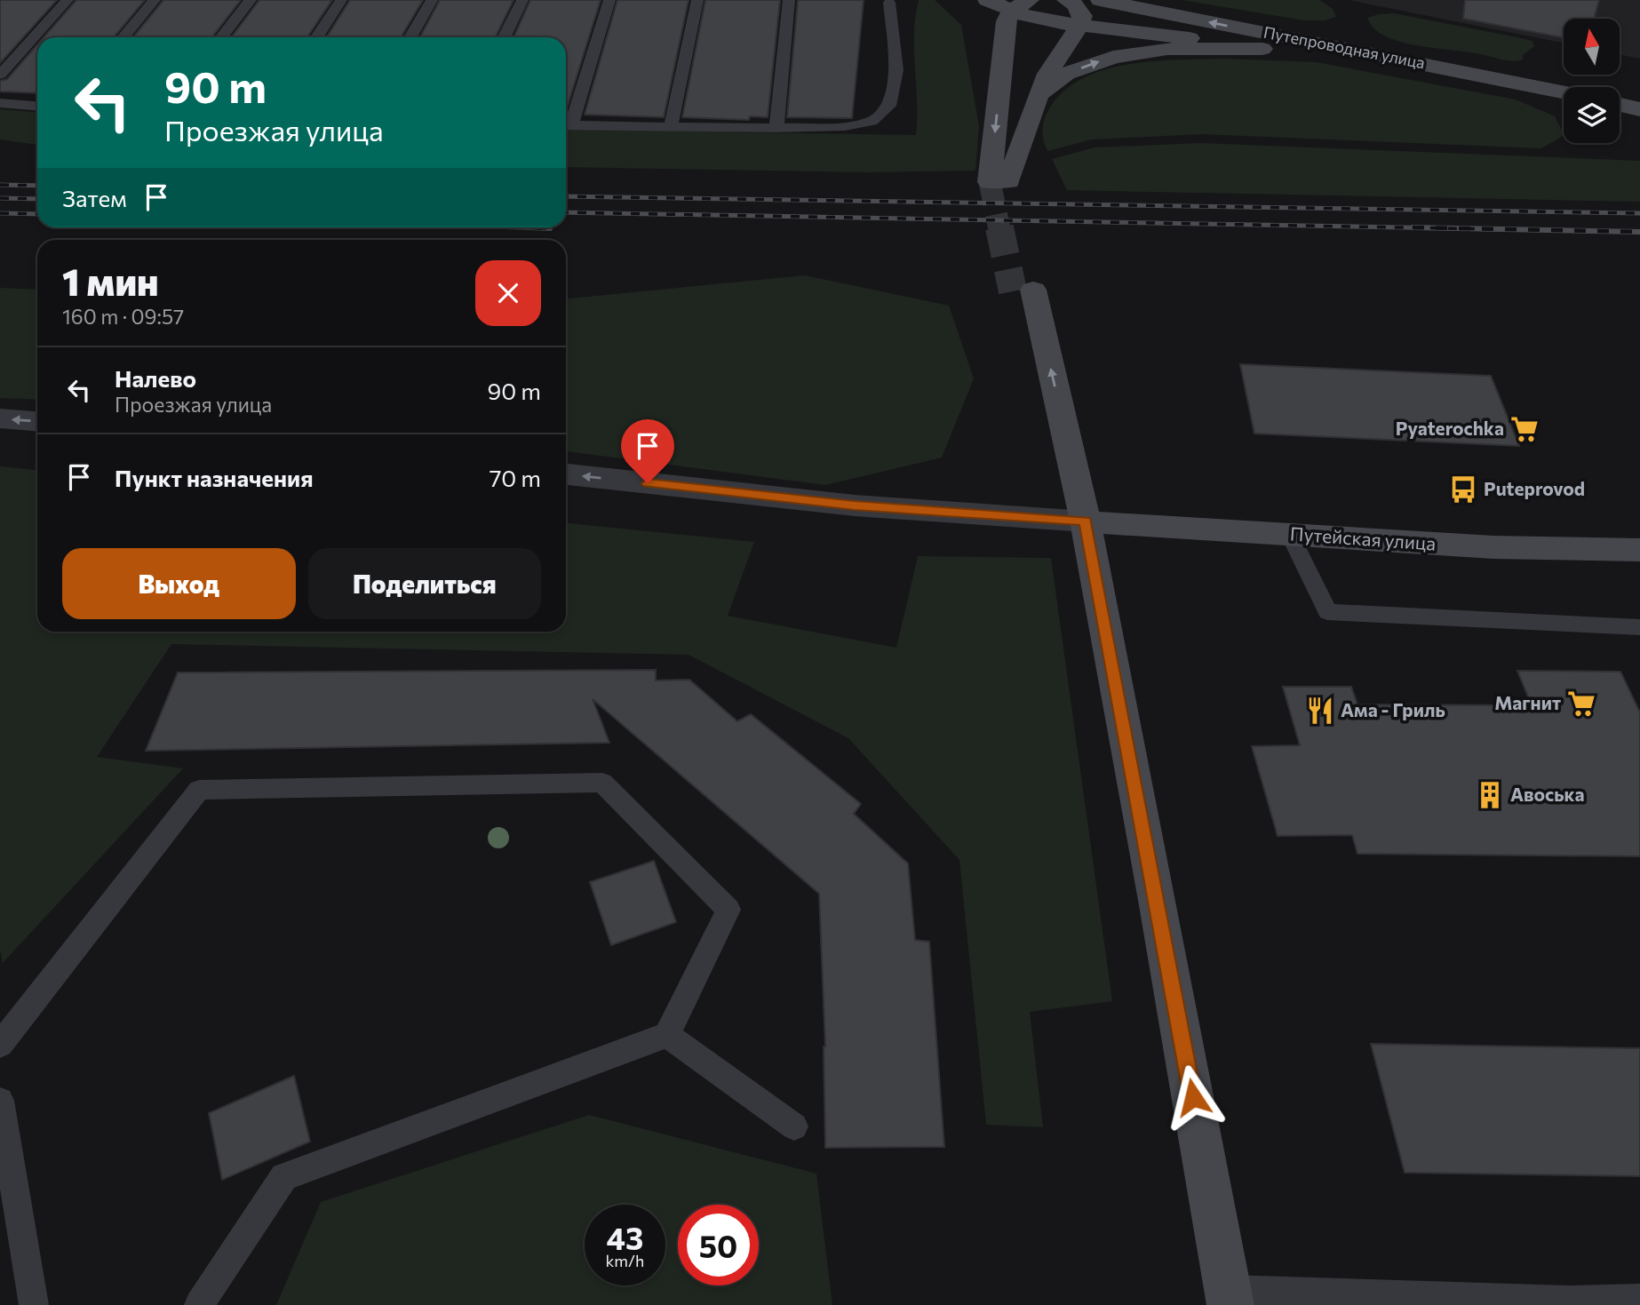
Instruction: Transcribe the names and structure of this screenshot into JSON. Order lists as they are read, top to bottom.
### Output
{
  "streets": {
    "main road": ["Путепроводная улица", "Путейская улица"]
  },
  "places": {
    "supermarket": ["Pyaterochka", "Магнит"],
    "bus stop": ["Puteprovod"],
    "restaurant": ["Ама - Гриль"],
    "building": ["Авоська"]
  },
  "north": "top",
  "page": {
    "turn": ["90 m", "Проезжая улица"],
    "then": "Затем",
    "heading": ["1 мин", "160 m · 09:57"],
    "list": [
      {
        "name": "Налево",
        "note": "Проезжая улица",
        "value": "90 m"
      },
      {
        "name": "Пункт назначения",
        "value": "70 m"
      }
    ],
    "buttons": ["Выход", "Поделиться"],
    "speed": "43 km/h",
    "limit": "50"
  }
}
